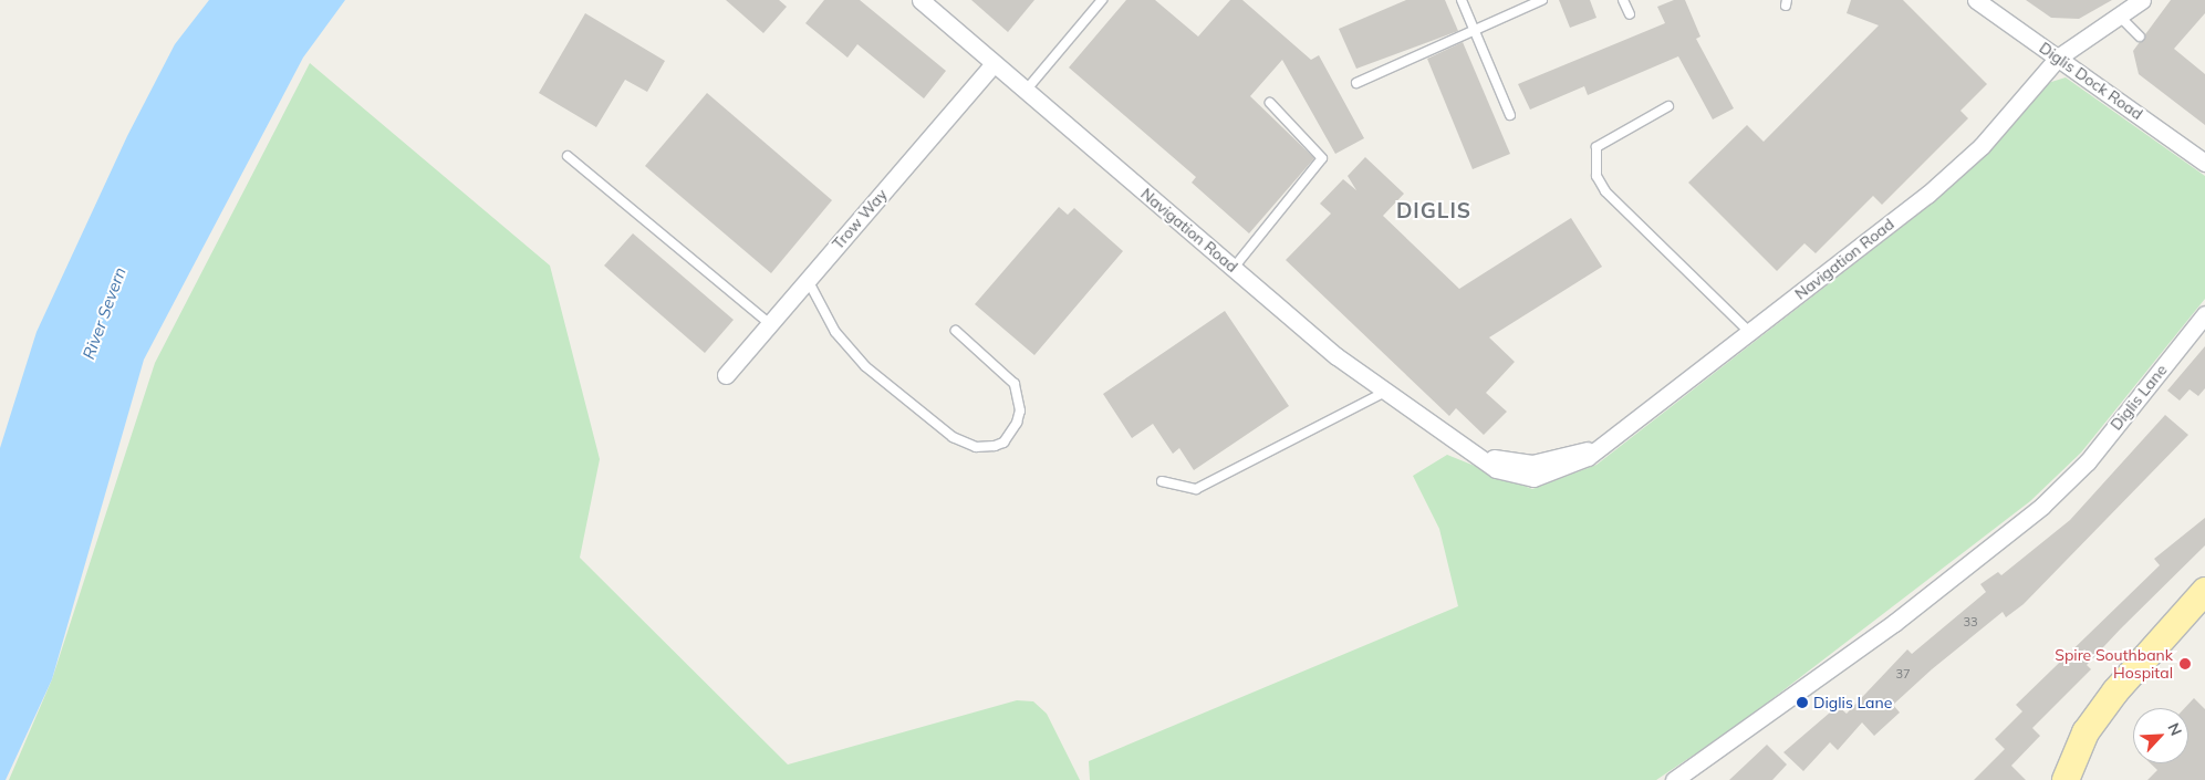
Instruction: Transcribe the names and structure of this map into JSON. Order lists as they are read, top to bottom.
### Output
{
  "streets": {
    "street": [
      "Diglis Dock Road",
      "Trow Way",
      "Navigation Road",
      "Diglis Lane"
    ]
  },
  "crossings": [
    ["Diglis Dock Road", "Navigation Road"],
    ["Trow Way", "Navigation Road"]
  ],
  "districts": ["DIGLIS"],
  "water": ["River Severn"],
  "places": ["Spire Southbank Hospital", "Diglis Lane"],
  "house_numbers": ["33", "37"],
  "north": "top right"
}
